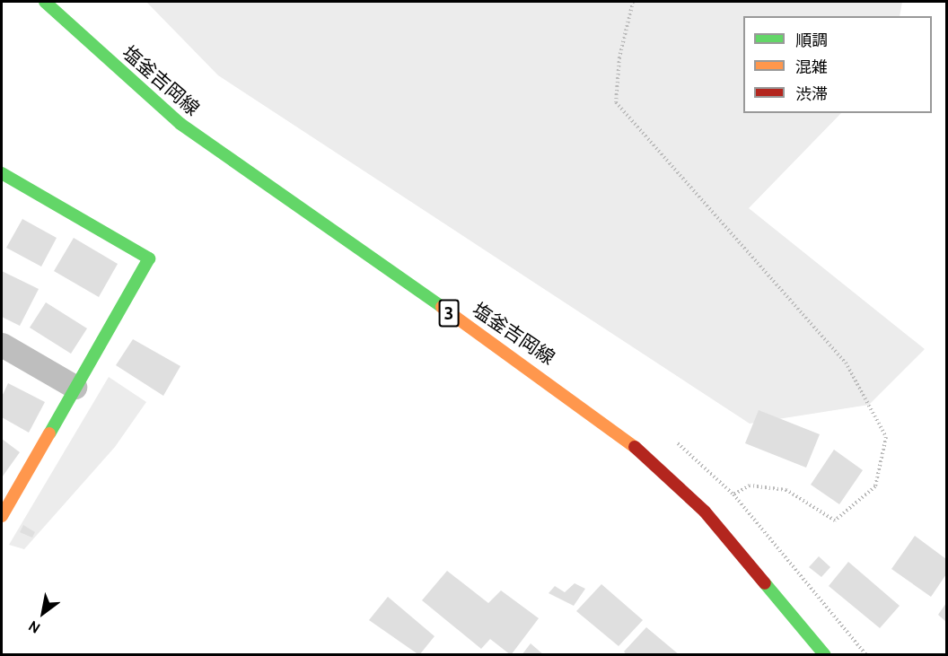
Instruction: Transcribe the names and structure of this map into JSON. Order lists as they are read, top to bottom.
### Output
{
  "streets": {
    "main road": ["塩釜吉岡線", "3"]
  },
  "legend": ["順調", "混雑", "渋滞"],
  "north": "bottom left"
}
